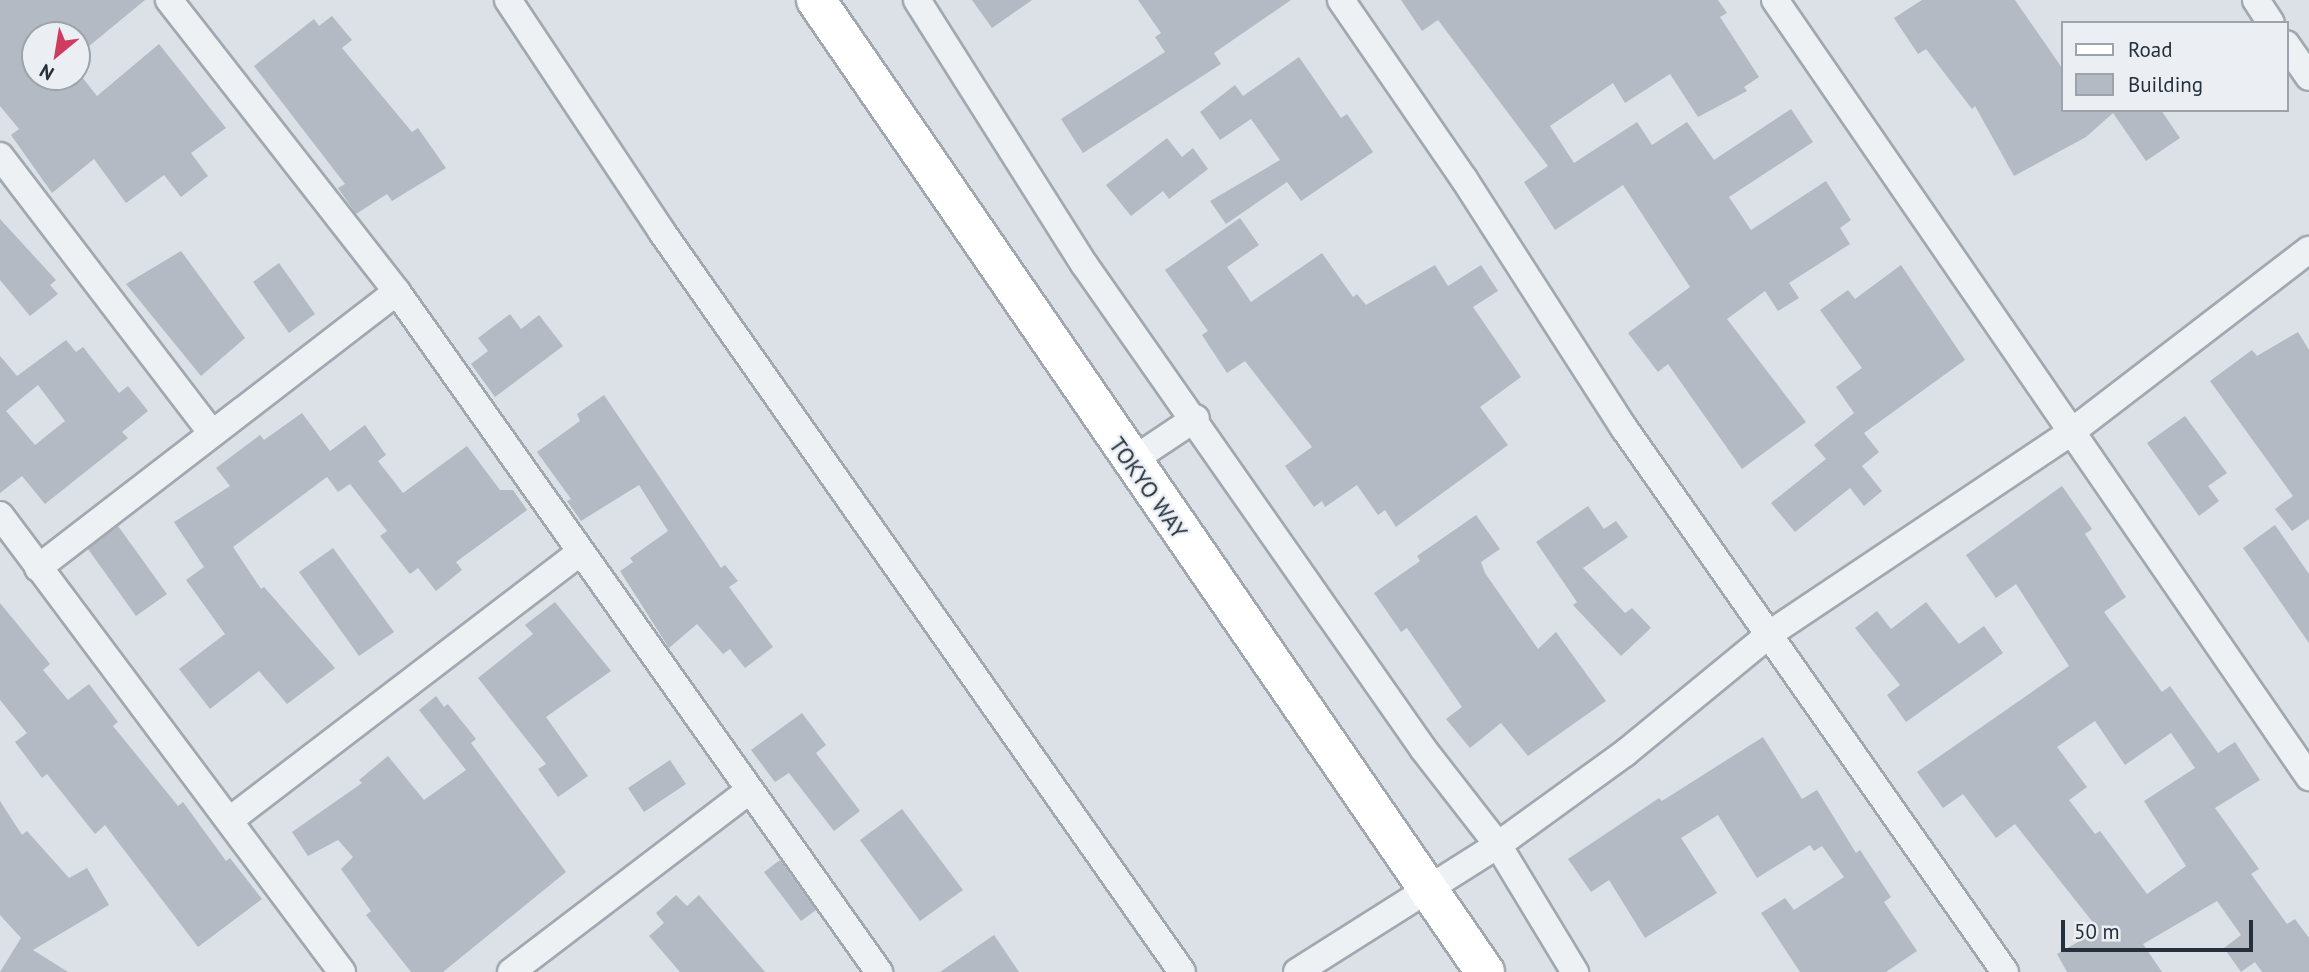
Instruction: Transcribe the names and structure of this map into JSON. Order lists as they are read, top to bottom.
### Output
{
  "streets": {
    "main road": ["TOKYO WAY"]
  },
  "legend": ["Road", "Building"],
  "scale_bar": "50 m",
  "north": "bottom left"
}
